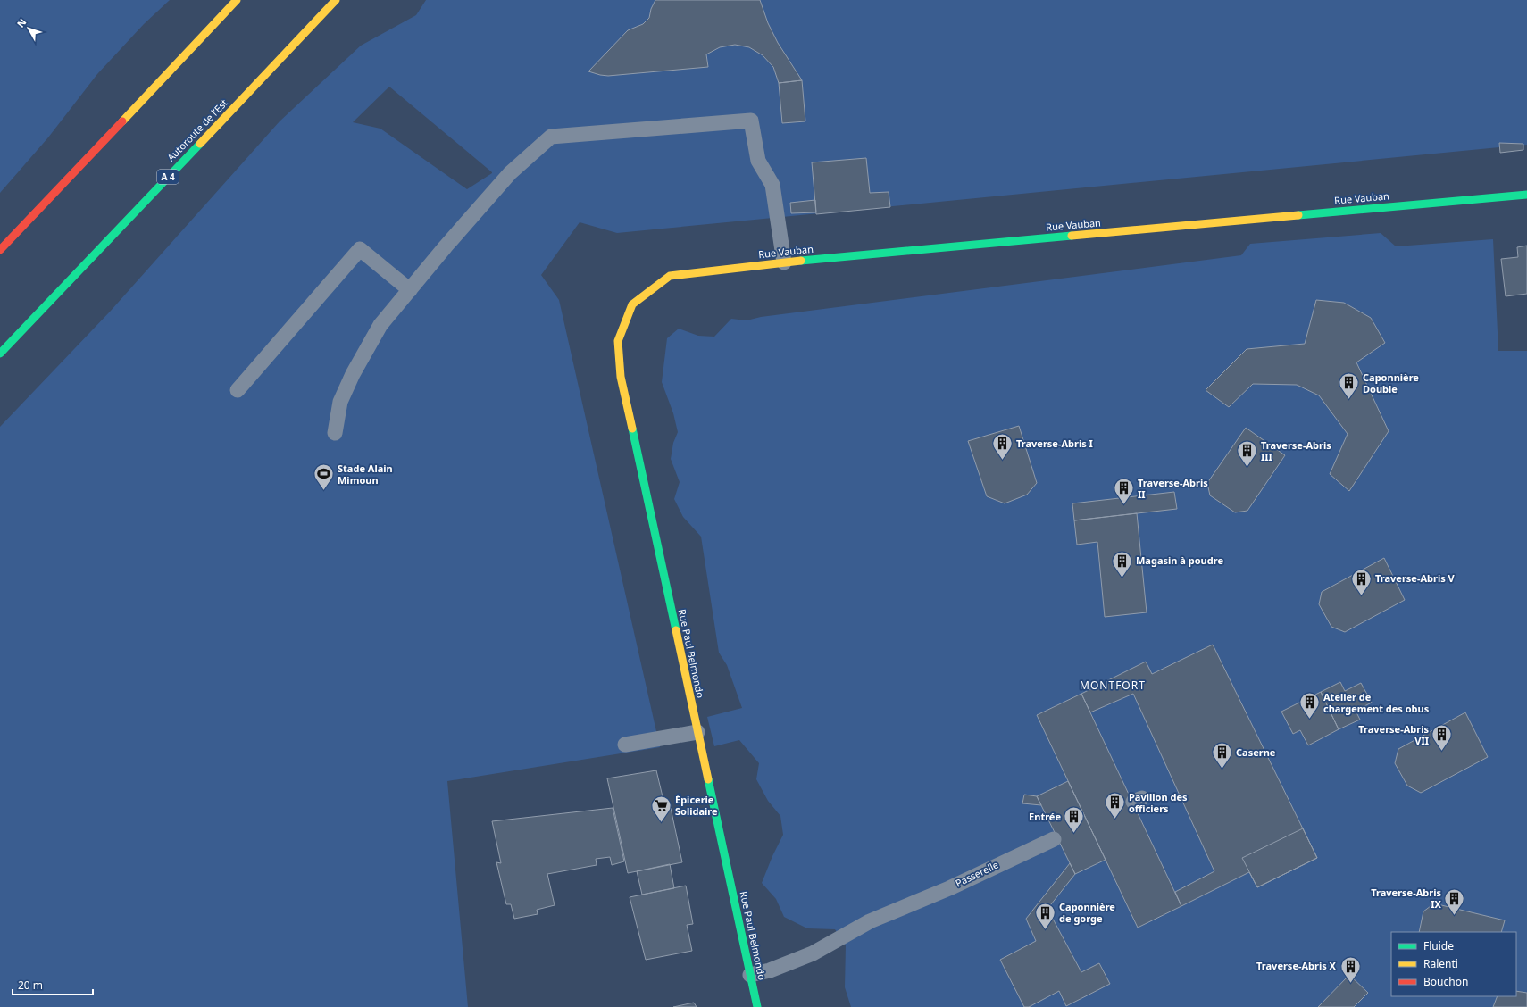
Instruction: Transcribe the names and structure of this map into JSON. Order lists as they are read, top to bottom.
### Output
{
  "streets": {
    "main road": [
      "Autoroute de l’Est",
      "A 4",
      "Rue Vauban",
      "Rue Paul Belmondo"
    ],
    "lane": ["Passerelle"]
  },
  "crossings": [
    ["Rue Vauban", "Rue Paul Belmondo"],
    ["Rue Paul Belmondo", "Passerelle"]
  ],
  "districts": ["MONTFORT"],
  "places": {
    "building": [
      "Caponnière Double",
      "Traverse-Abris I",
      "Traverse-Abris III",
      "Traverse-Abris II",
      "Magasin à poudre",
      "Traverse-Abris V",
      "Atelier de chargement des obus",
      "Traverse-Abris VII",
      "Caserne",
      "Pavillon des officiers",
      "Entrée",
      "Traverse-Abris IX",
      "Caponnière de gorge",
      "Traverse-Abris X"
    ],
    "sports": ["Stade Alain Mimoun"],
    "supermarket": ["Épicerie Solidaire"]
  },
  "legend": ["Fluide", "Ralenti", "Bouchon"],
  "scale_bar": "20 m",
  "north": "top left"
}
